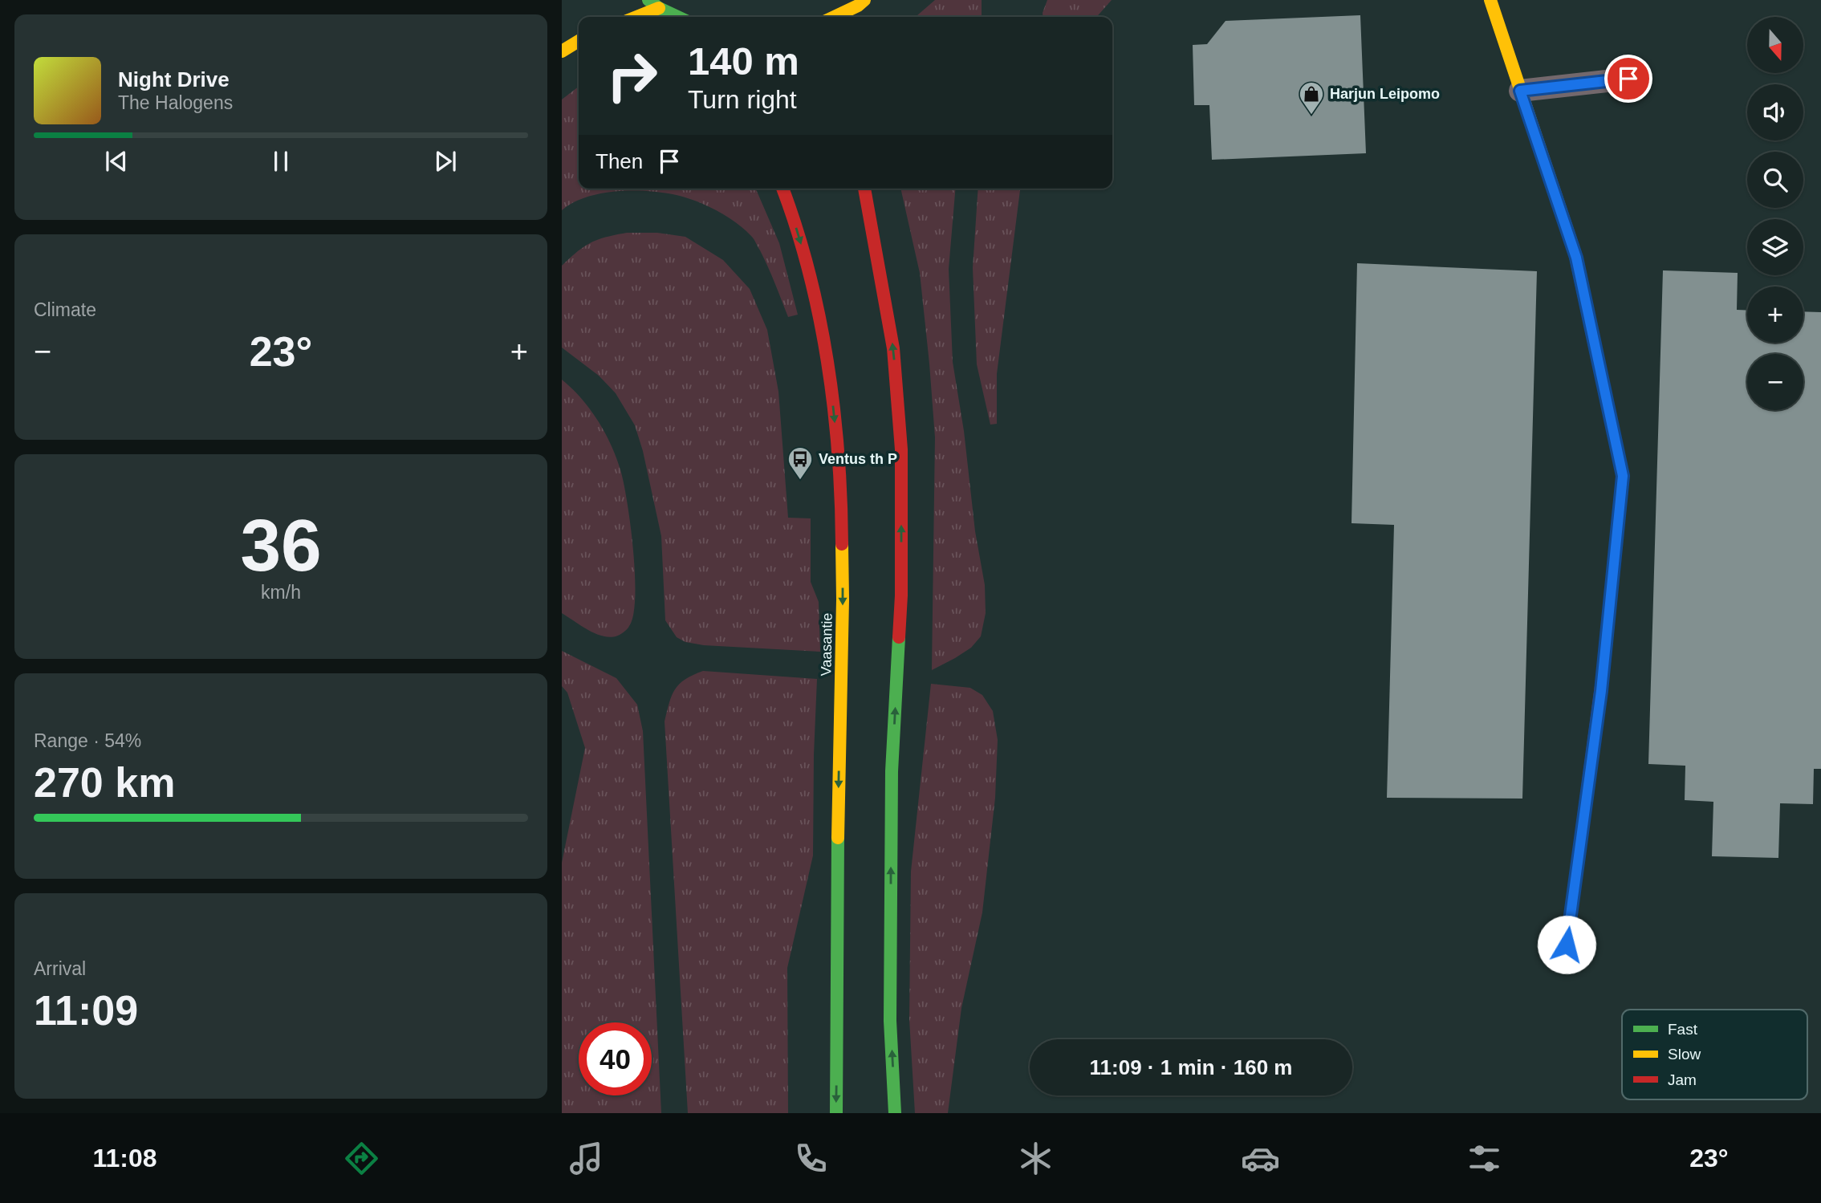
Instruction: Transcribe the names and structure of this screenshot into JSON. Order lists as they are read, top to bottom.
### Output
{
  "streets": {
    "main road": ["Vaasantie"]
  },
  "places": {
    "shop": ["Harjun Leipomo"],
    "bus stop": ["Ventus th P"]
  },
  "legend": ["Fast", "Slow", "Jam"],
  "north": "bottom",
  "page": {
    "map_buttons": ["+", "−"],
    "turn": ["140 m", "Turn right"],
    "song": ["Night Drive", "The Halogens"],
    "then": "Then",
    "tile": [
      "Climate",
      ["36", "km/h"],
      ["Range · 54%", "270 km"],
      ["Arrival", "11:09"]
    ],
    "heat": ["−", "23°", "+"],
    "limit": "40",
    "trip": "11:09 · 1 min · 160 m",
    "tabs": ["11:08", "23°"]
  }
}
